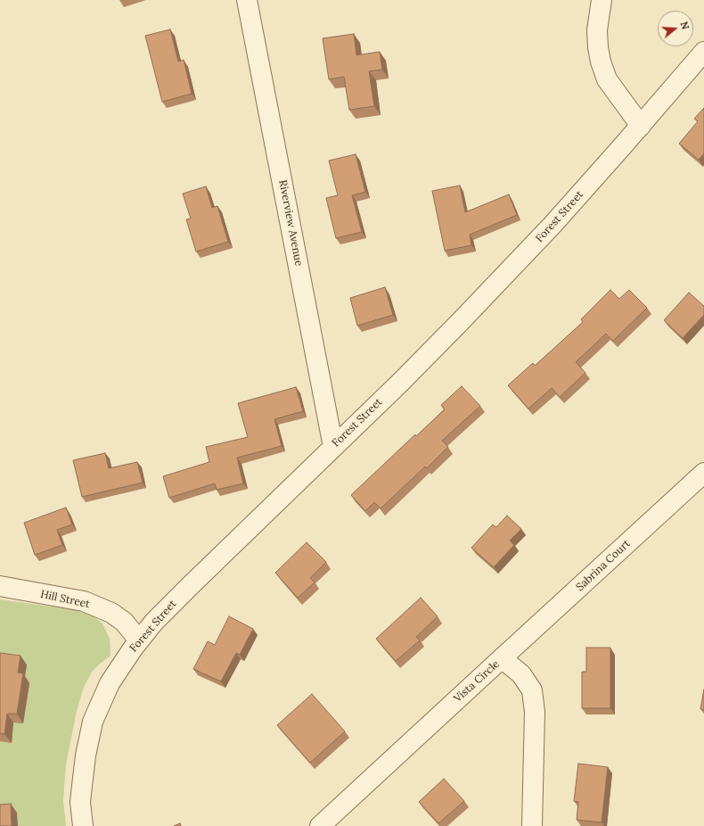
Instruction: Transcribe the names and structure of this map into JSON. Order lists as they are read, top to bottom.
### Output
{
  "streets": {
    "street": [
      "Forest Street",
      "Riverview Avenue",
      "Sabrina Court",
      "Hill Street",
      "Vista Circle"
    ]
  },
  "crossings": [
    ["Forest Street", "Riverview Avenue"],
    ["Forest Street", "Hill Street"],
    ["Sabrina Court", "Vista Circle"]
  ],
  "north": "right"
}
